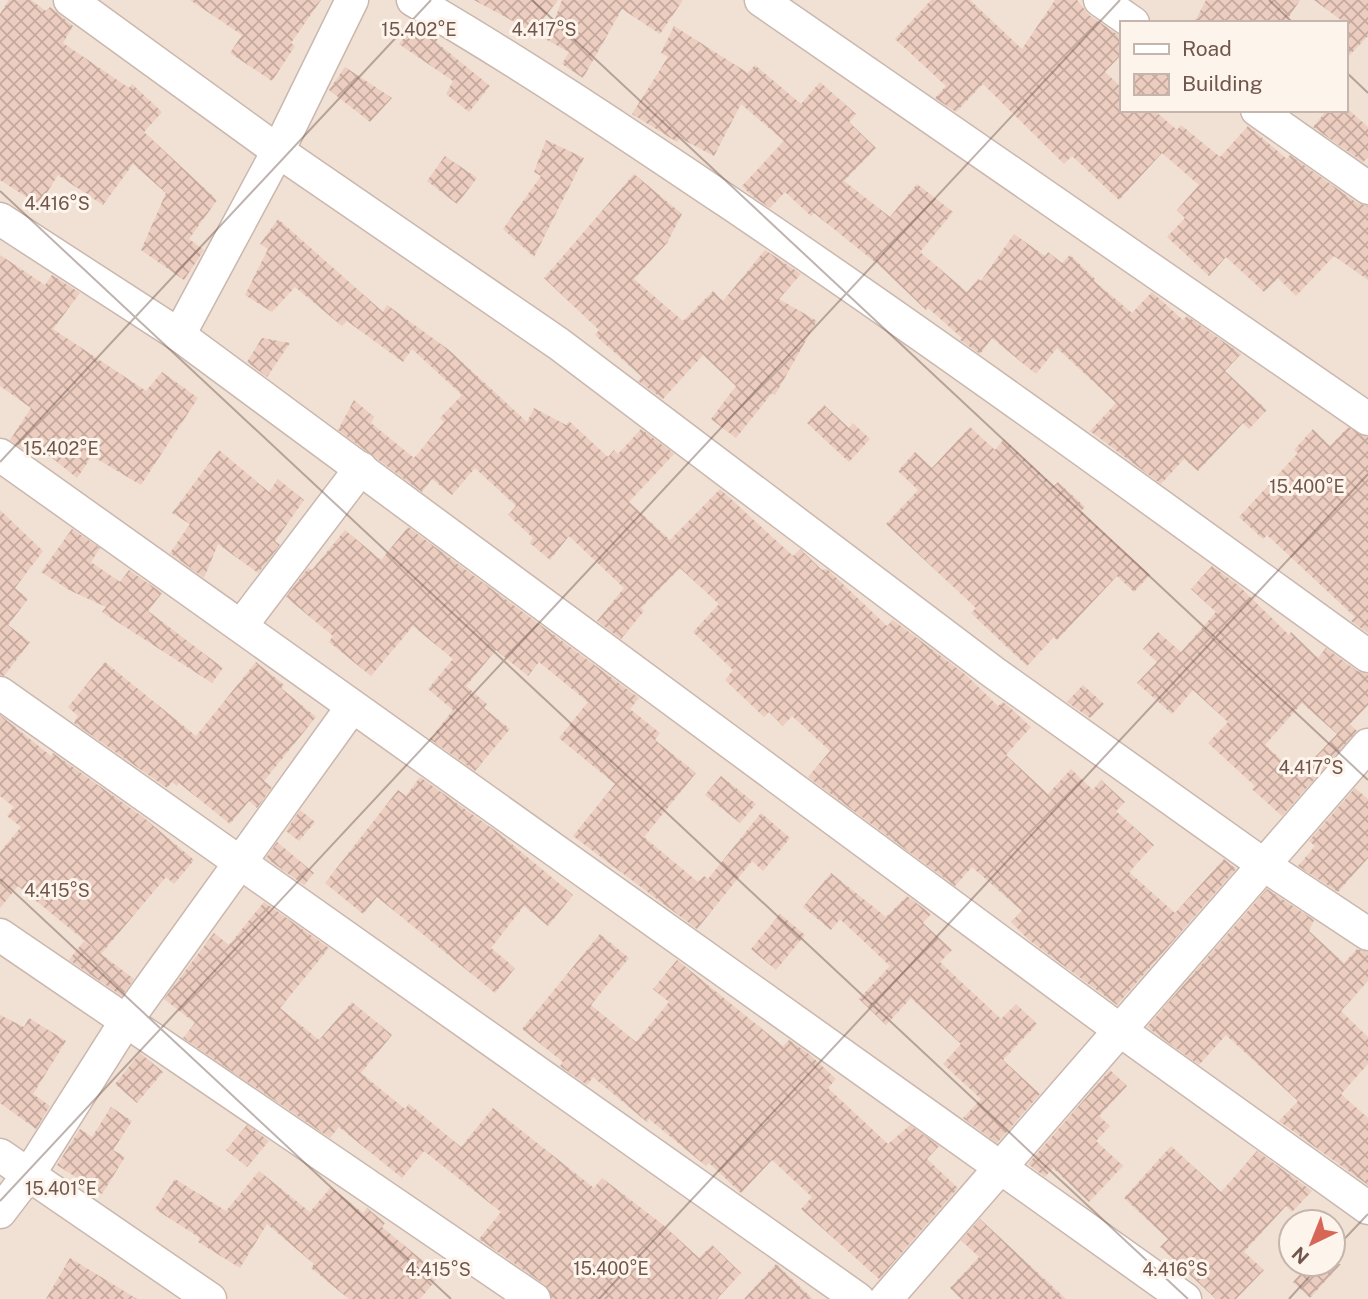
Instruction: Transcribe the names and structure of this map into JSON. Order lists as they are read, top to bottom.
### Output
{
  "legend": ["Road", "Building"],
  "north": "bottom left",
  "coordinates": [
    "4.417°S",
    "15.402°E",
    "4.416°S",
    "15.400°E",
    "4.415°S",
    "15.401°E"
  ]
}
